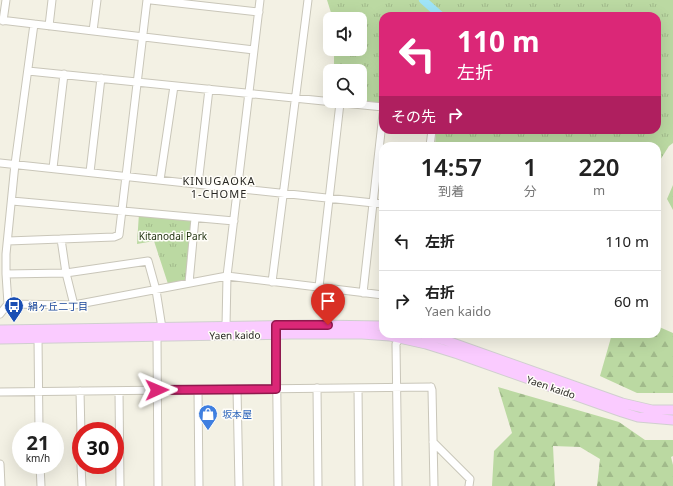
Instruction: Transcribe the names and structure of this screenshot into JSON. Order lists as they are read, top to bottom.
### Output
{
  "streets": {
    "main road": ["Yaen kaido"]
  },
  "districts": ["KINUGAOKA 1-CHOME"],
  "parks": ["Kitanodai Park"],
  "places": {
    "bus stop": ["絹ヶ丘二丁目"],
    "shop": ["坂本屋"]
  },
  "page": {
    "turn": ["110 m", "左折"],
    "then": "その先",
    "eta": [
      "14:57",
      "到着",
      "1",
      "分",
      "220",
      "m"
    ],
    "list": [
      {
        "name": "左折",
        "value": "110 m"
      },
      {
        "name": "右折",
        "note": "Yaen kaido",
        "value": "60 m"
      }
    ],
    "speed": "21 km/h",
    "limit": "30"
  }
}
